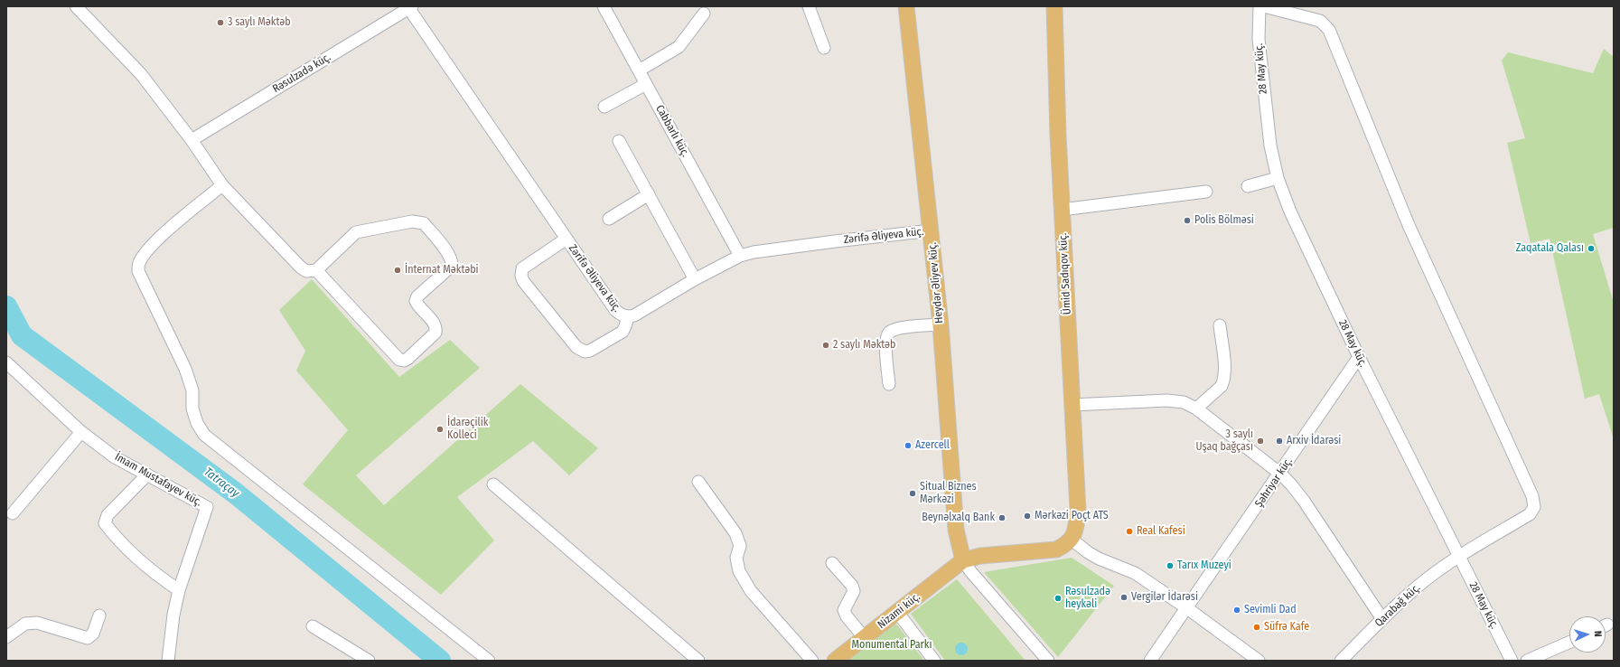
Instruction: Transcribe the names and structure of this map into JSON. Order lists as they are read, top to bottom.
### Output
{
  "streets": {
    "main road": ["Ümid Sadıqov küç.", "Heydər Əliyev küç.", "Nizami küç."],
    "street": [
      "28 May küç.",
      "Rəsulzadə küç.",
      "Cabbarlı küç.",
      "Zərifə Əliyeva küç.",
      "İmam Mustafayev küç.",
      "Şəhriyar küç.",
      "Qarabağ küç."
    ]
  },
  "crossings": [
    ["28 May küç.", "Şəhriyar küç."],
    ["28 May küç.", "Qarabağ küç."],
    ["Rəsulzadə küç.", "Zərifə Əliyeva küç."],
    ["Cabbarlı küç.", "Zərifə Əliyeva küç."],
    ["Zərifə Əliyeva küç.", "Heydər Əliyev küç."],
    ["Heydər Əliyev küç.", "Nizami küç."]
  ],
  "water": ["Tatraçay"],
  "parks": ["Monumental Parkı"],
  "places": [
    "3 saylı Məktəb",
    "Polis Bölməsi",
    "Zaqatala Qalası",
    "İnternat Məktəbi",
    "2 saylı Məktəb",
    "İdarəçilik Kolleci",
    "3 saylı Uşaq bağçası",
    "Arxiv İdarəsi",
    "Azercell",
    "Situal Biznes Mərkəzi",
    "Mərkəzi Poçt ATS",
    "Beynəlxalq Bank",
    "Real Kafesi",
    "Tarıx Muzeyi",
    "Vergilər İdarəsi",
    "Rəsulzadə heykəli",
    "Sevimli Dad",
    "Süfrə Kafe"
  ],
  "north": "right"
}
